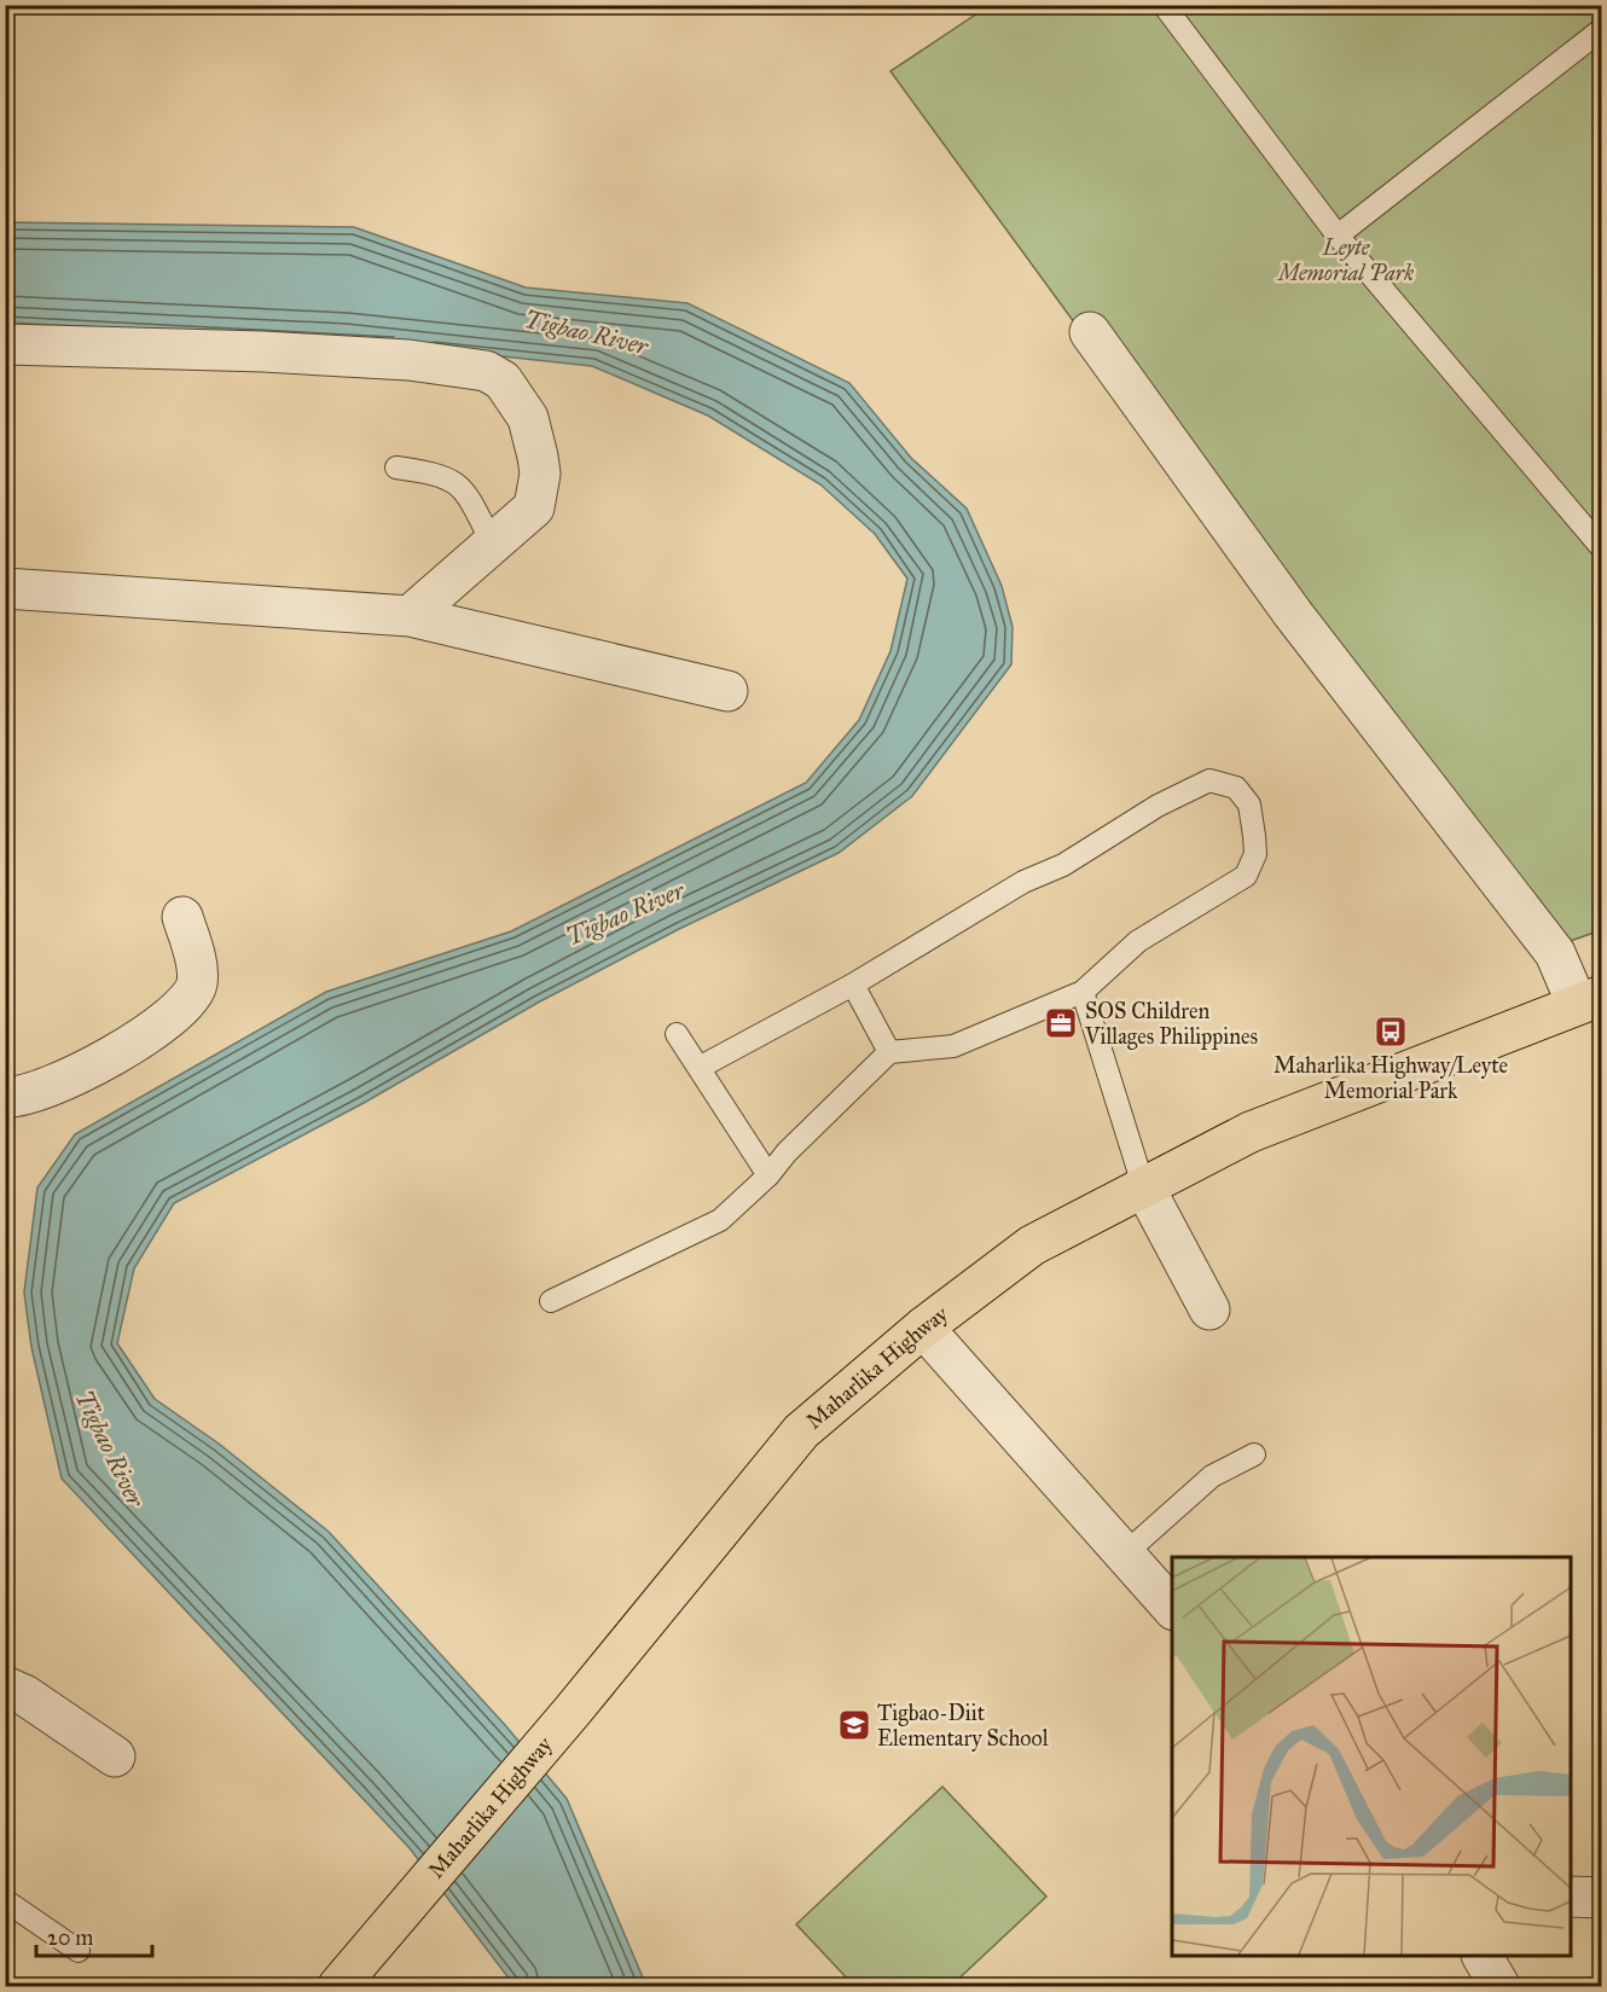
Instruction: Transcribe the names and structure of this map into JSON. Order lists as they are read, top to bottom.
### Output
{
  "streets": {
    "highway": ["Maharlika Highway"]
  },
  "water": ["Tigbao River"],
  "parks": ["Leyte Memorial Park"],
  "places": {
    "office": ["SOS Children Villages Philippines"],
    "bus stop": ["Maharlika Highway/Leyte Memorial Park"],
    "school or university": ["Tigbao-Diit Elementary School"]
  },
  "scale_bar": "20 m"
}
